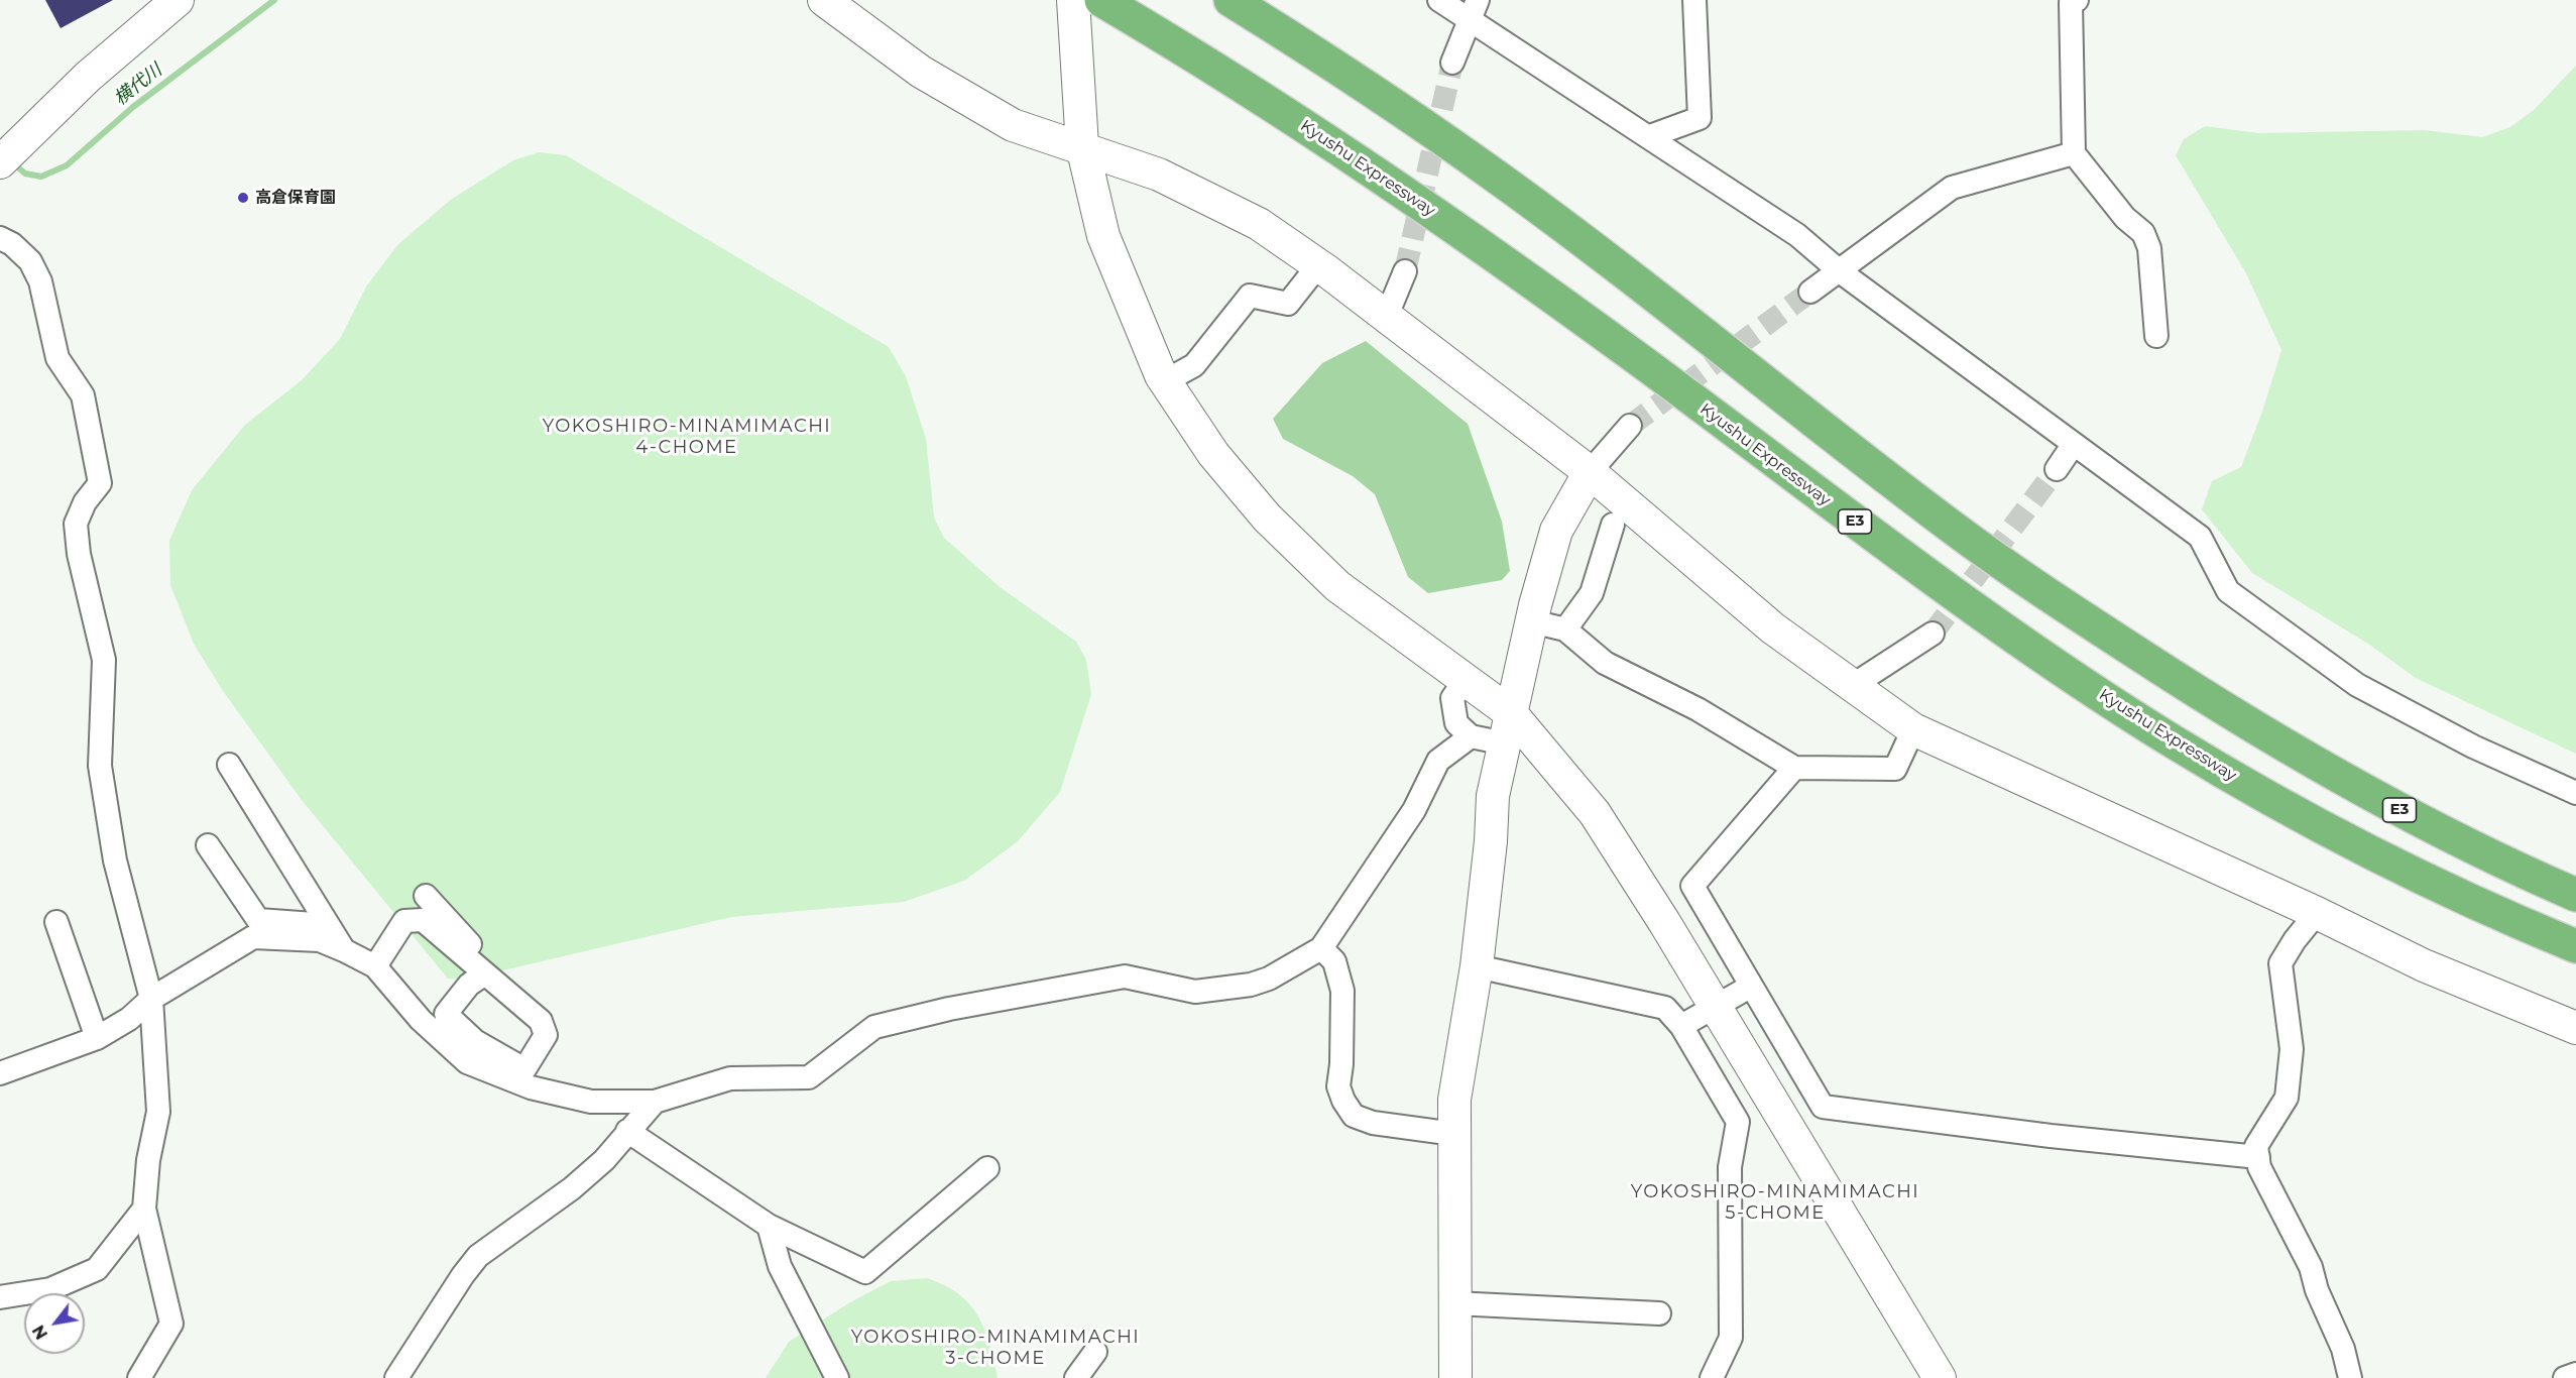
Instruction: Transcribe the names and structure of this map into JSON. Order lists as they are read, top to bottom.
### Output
{
  "streets": {
    "highway": ["Kyushu Expressway", "E3"]
  },
  "districts": ["YOKOSHIRO-MINAMIMACHI 4-CHOME", "YOKOSHIRO-MINAMIMACHI 5-CHOME", "YOKOSHIRO-MINAMIMACHI 3-CHOME"],
  "water": ["横代川"],
  "places": ["高倉保育園"],
  "north": "bottom left"
}
